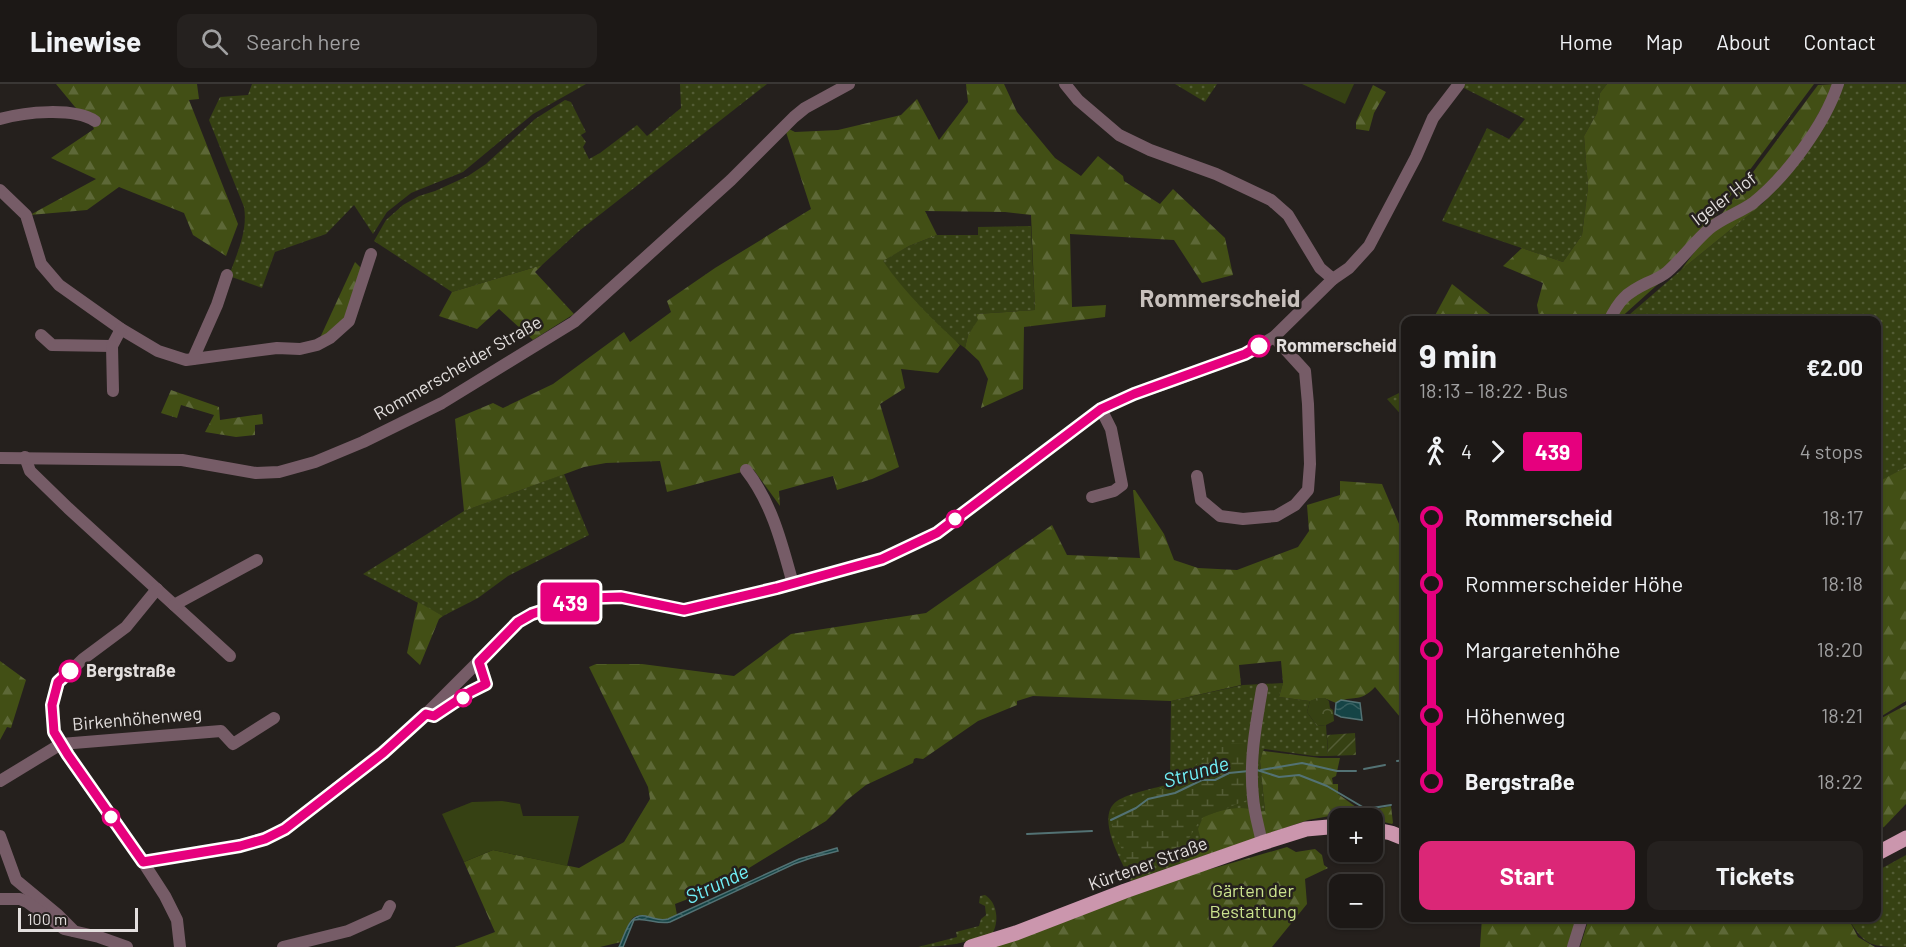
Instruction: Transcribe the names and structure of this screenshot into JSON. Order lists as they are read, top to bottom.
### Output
{
  "streets": {
    "main road": ["Kürtener Straße"],
    "street": ["Igeler Hof", "Rommerscheider Straße", "Birkenhöhenweg"]
  },
  "districts": ["Rommerscheid"],
  "water": ["Strunde"],
  "parks": ["Gärten der Bestattung"],
  "places": ["Rommerscheid", "Bergstraße"],
  "lines": ["bus line 439"],
  "scale_bar": "100 m",
  "page": {
    "header": "Linewise",
    "search": "Search here",
    "nav": [
      "Home",
      "Map",
      "About",
      "Contact"
    ],
    "on_map": "439",
    "heading": ["9 min", "18:13 – 18:22 · Bus", "€2.00"],
    "legs": ["4", "439", "4 stops"],
    "list": [
      {
        "name": "Rommerscheid",
        "value": "18:17"
      },
      {
        "name": "Rommerscheider Höhe",
        "value": "18:18"
      },
      {
        "name": "Margaretenhöhe",
        "value": "18:20"
      },
      {
        "name": "Höhenweg",
        "value": "18:21"
      },
      {
        "name": "Bergstraße",
        "value": "18:22"
      }
    ],
    "map_buttons": ["+", "−"],
    "buttons": ["Start", "Tickets"],
    "scale": "100 m"
  }
}
